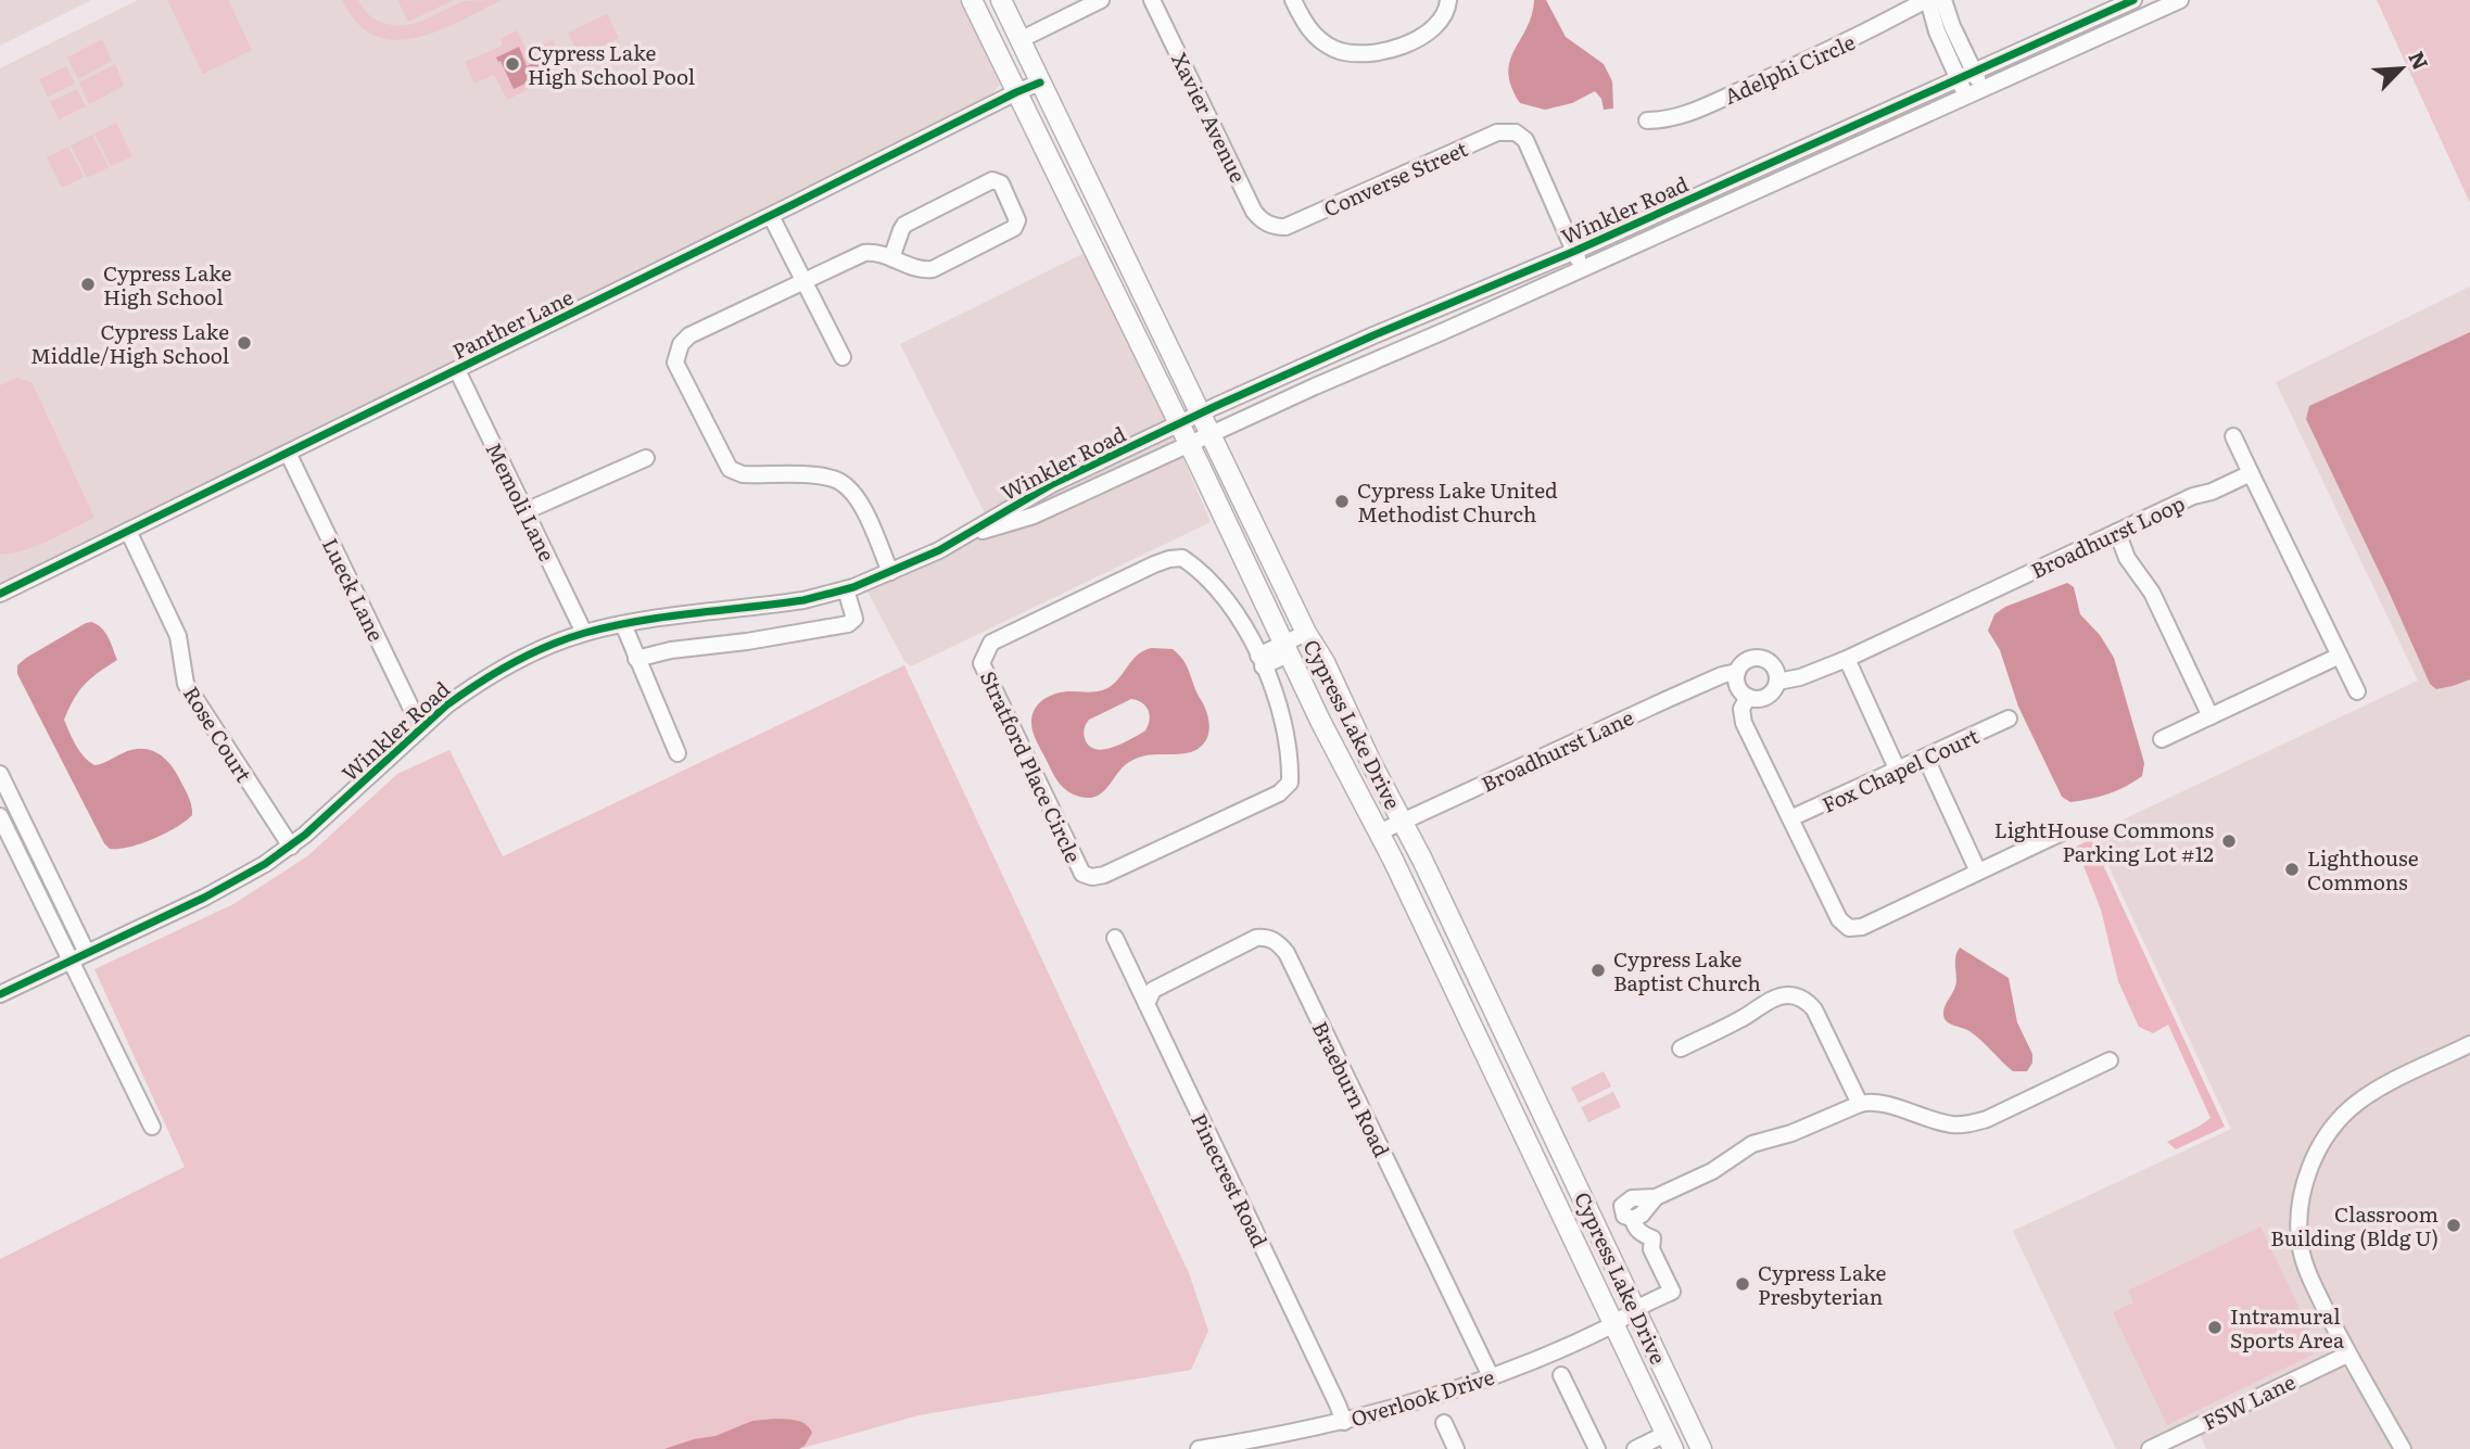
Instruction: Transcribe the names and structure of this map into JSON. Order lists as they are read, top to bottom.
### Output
{
  "streets": {
    "main road": ["Cypress Lake Drive"],
    "street": [
      "Adelphi Circle",
      "Xavier Avenue",
      "Converse Street",
      "Winkler Road",
      "Panther Lane",
      "Memoli Lane",
      "Broadhurst Loop",
      "Lueck Lane",
      "Rose Court",
      "Broadhurst Lane",
      "Stratford Place Circle",
      "Fox Chapel Court",
      "Braeburn Road",
      "Pinecrest Road",
      "Overlook Drive",
      "FSW Lane"
    ]
  },
  "crossings": [
    ["Xavier Avenue", "Converse Street"],
    ["Converse Street", "Winkler Road"],
    ["Winkler Road", "Memoli Lane"],
    ["Winkler Road", "Lueck Lane"],
    ["Winkler Road", "Cypress Lake Drive"],
    ["Winkler Road", "Rose Court"],
    ["Panther Lane", "Memoli Lane"],
    ["Panther Lane", "Lueck Lane"],
    ["Panther Lane", "Cypress Lake Drive"],
    ["Panther Lane", "Rose Court"],
    ["Broadhurst Loop", "Broadhurst Lane"],
    ["Cypress Lake Drive", "Broadhurst Lane"],
    ["Cypress Lake Drive", "Overlook Drive"],
    ["Braeburn Road", "Pinecrest Road"],
    ["Braeburn Road", "Overlook Drive"],
    ["Pinecrest Road", "Overlook Drive"]
  ],
  "places": [
    "Cypress Lake High School Pool",
    "Cypress Lake High School",
    "Cypress Lake Middle/High School",
    "Cypress Lake United Methodist Church",
    "LightHouse Commons Parking Lot #12",
    "Lighthouse Commons",
    "Cypress Lake Baptist Church",
    "Classroom Building (Bldg U)",
    "Cypress Lake Presbyterian",
    "Intramural Sports Area"
  ],
  "north": "top right"
}
